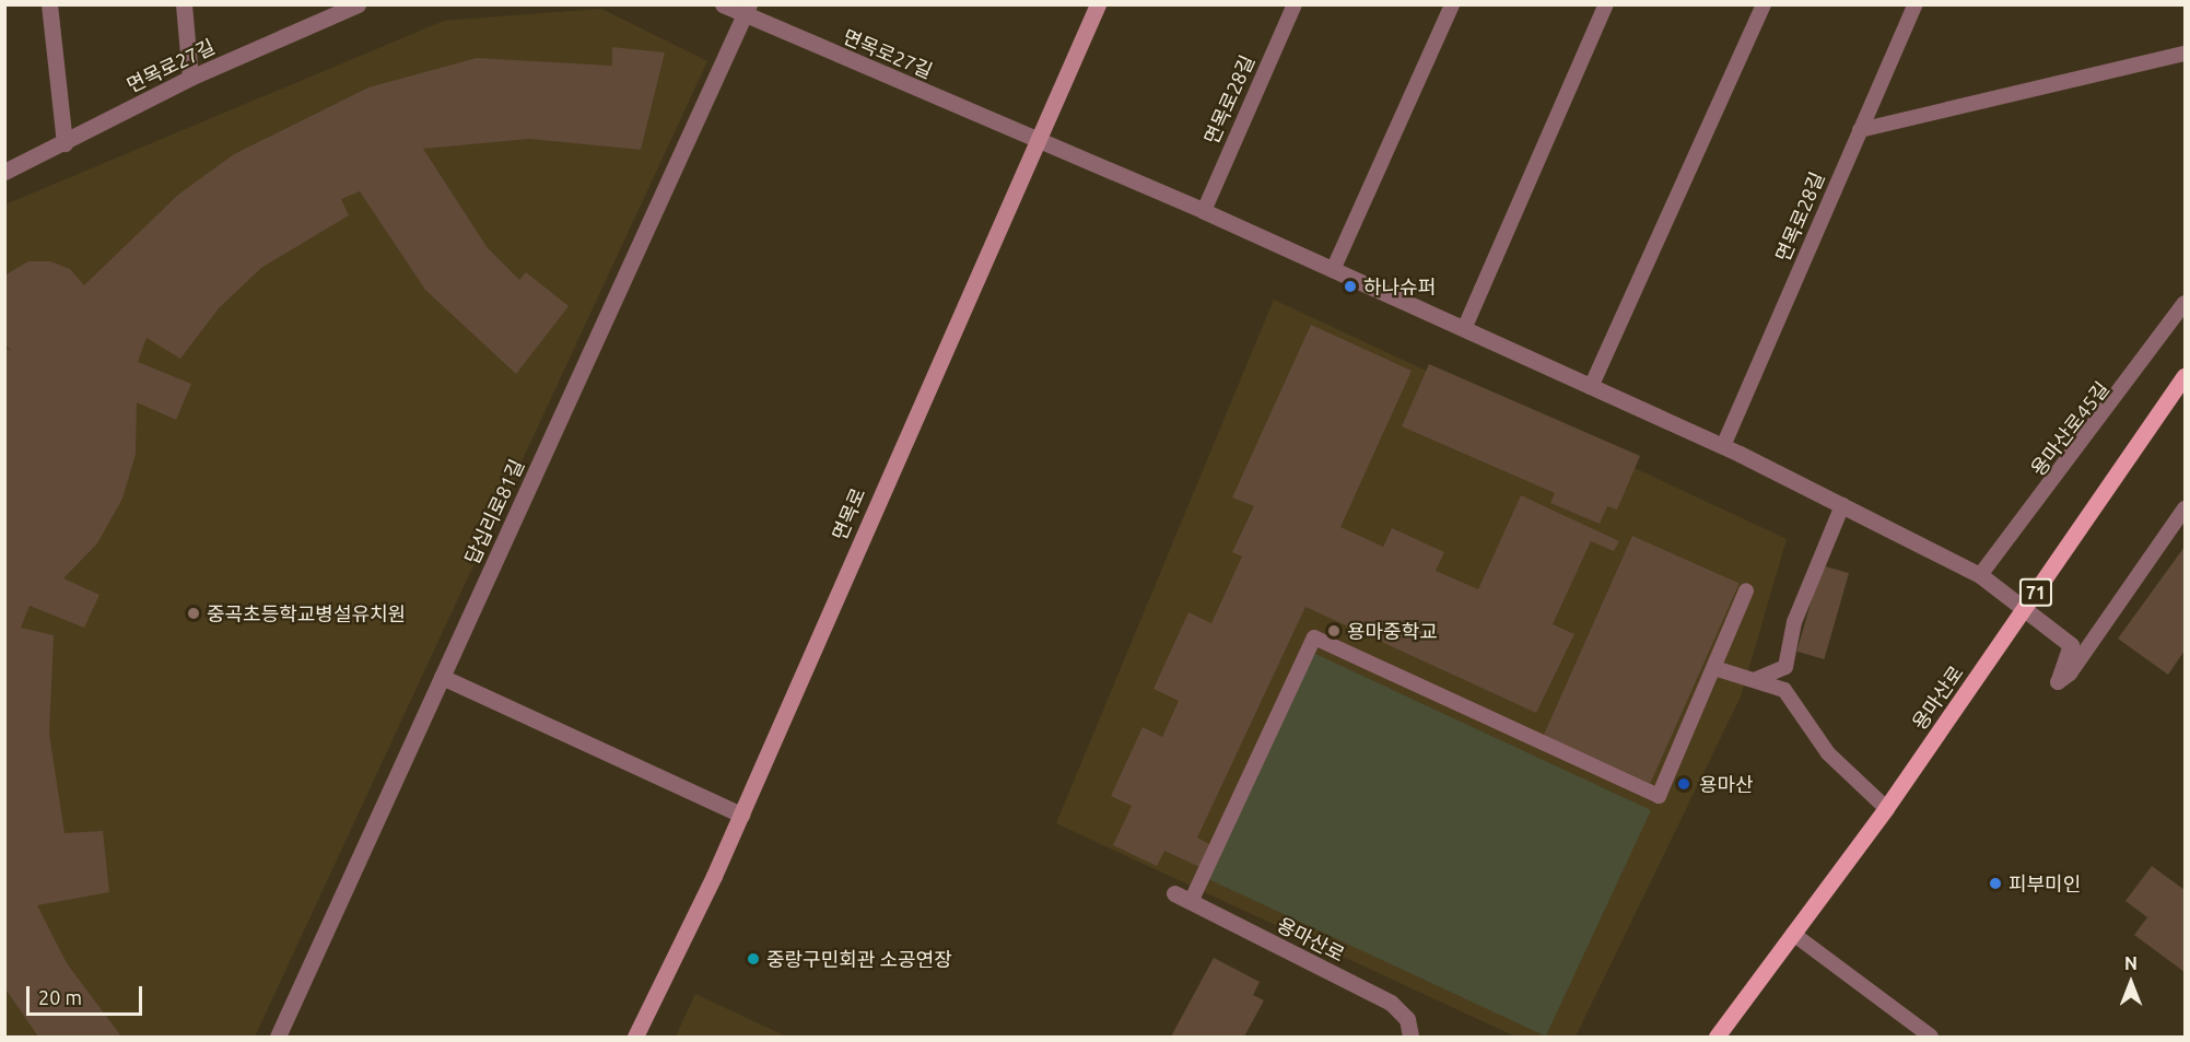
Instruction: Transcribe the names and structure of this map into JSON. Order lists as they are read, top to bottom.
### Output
{
  "streets": {
    "main road": ["71", "용마산로"],
    "street": ["면목로27길", "답십리로81길", "면목로"],
    "lane": ["면목로28길", "용마산로45길"]
  },
  "crossings": [
    ["면목로27길", "답십리로81길"],
    ["면목로27길", "면목로"]
  ],
  "places": [
    "하나슈퍼",
    "중곡초등학교병설유치원",
    "용마중학교",
    "용마산",
    "피부미인",
    "중랑구민회관 소공연장"
  ],
  "scale_bar": "20 m",
  "north": "top"
}
